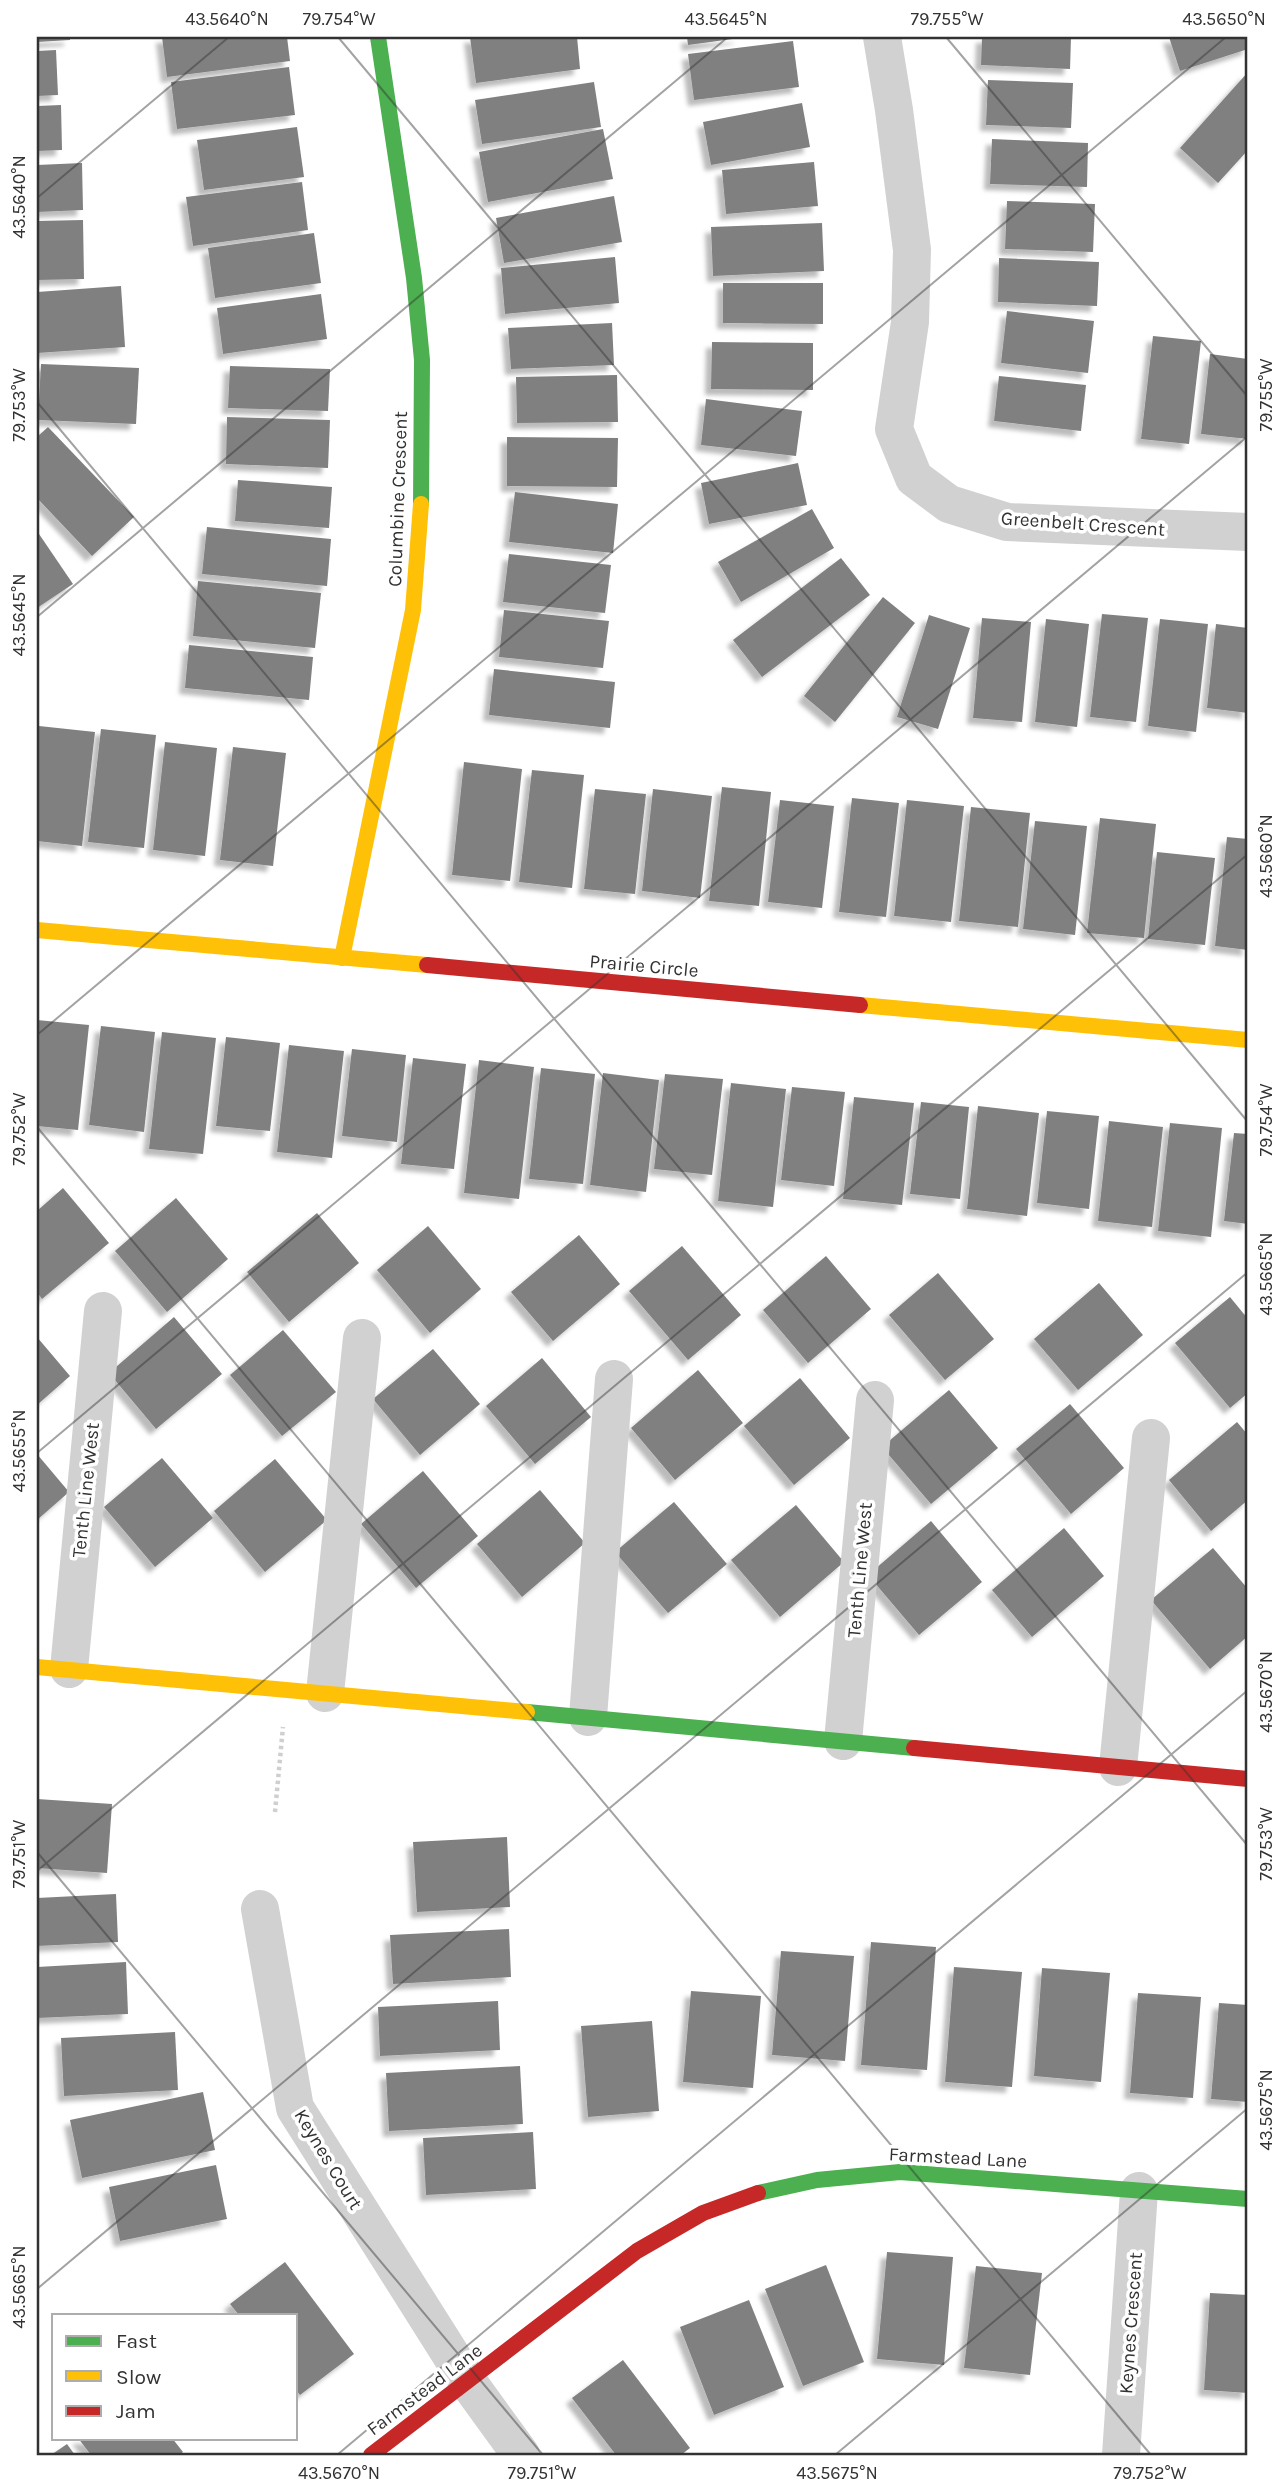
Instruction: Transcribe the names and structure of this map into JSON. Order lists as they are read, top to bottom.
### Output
{
  "streets": {
    "street": [
      "Columbine Crescent",
      "Greenbelt Crescent",
      "Prairie Circle",
      "Tenth Line West",
      "Farmstead Lane",
      "Keynes Court",
      "Keynes Crescent"
    ]
  },
  "crossings": [
    ["Columbine Crescent", "Prairie Circle"],
    ["Farmstead Lane", "Keynes Court"],
    ["Farmstead Lane", "Keynes Crescent"]
  ],
  "legend": ["Fast", "Slow", "Jam"],
  "coordinates": [
    "43.5640°N",
    "79.754°W",
    "43.5645°N",
    "79.755°W",
    "43.5650°N",
    "79.753°W",
    "43.5660°N",
    "79.752°W",
    "43.5665°N",
    "43.5655°N",
    "43.5670°N",
    "79.751°W",
    "43.5675°N"
  ]
}
